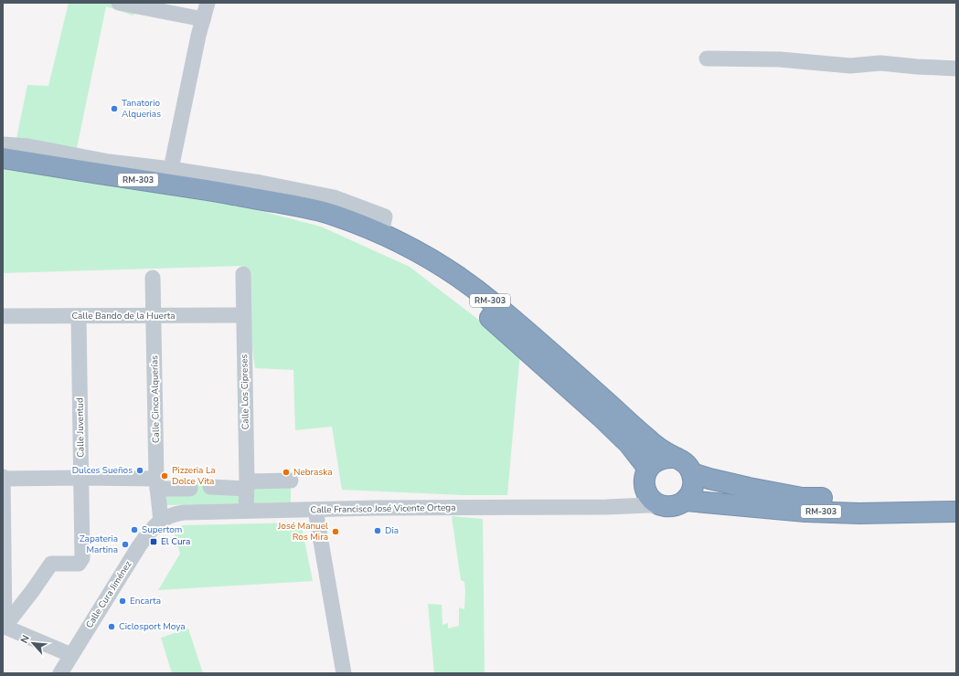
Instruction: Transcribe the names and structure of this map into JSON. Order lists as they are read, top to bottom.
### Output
{
  "streets": {
    "highway": ["RM-303"],
    "street": [
      "Calle Bando de la Huerta",
      "Calle Los Cipreses",
      "Calle Cinco Alquerías",
      "Calle Juventud",
      "Calle Francisco José Vicente Ortega",
      "Calle Cura Jiménez"
    ]
  },
  "crossings": [
    ["Calle Bando de la Huerta", "Calle Los Cipreses"],
    ["Calle Bando de la Huerta", "Calle Cinco Alquerías"],
    ["Calle Bando de la Huerta", "Calle Juventud"],
    ["Calle Los Cipreses", "Calle Francisco José Vicente Ortega"],
    ["Calle Cinco Alquerías", "Calle Francisco José Vicente Ortega"],
    ["Calle Cinco Alquerías", "Calle Cura Jiménez"],
    ["Calle Francisco José Vicente Ortega", "Calle Cura Jiménez"]
  ],
  "places": {
    "other": [
      "Tanatorio Alquerias",
      "Dulces Sueños",
      "Nebraska",
      "Pizzeria La Dolce Vita",
      "Supertom",
      "Dia",
      "José Manuel Ros Mira",
      "Zapateria Martina",
      "Encarta",
      "Ciclosport Moya"
    ],
    "transit": ["El Cura"]
  },
  "north": "top left"
}
